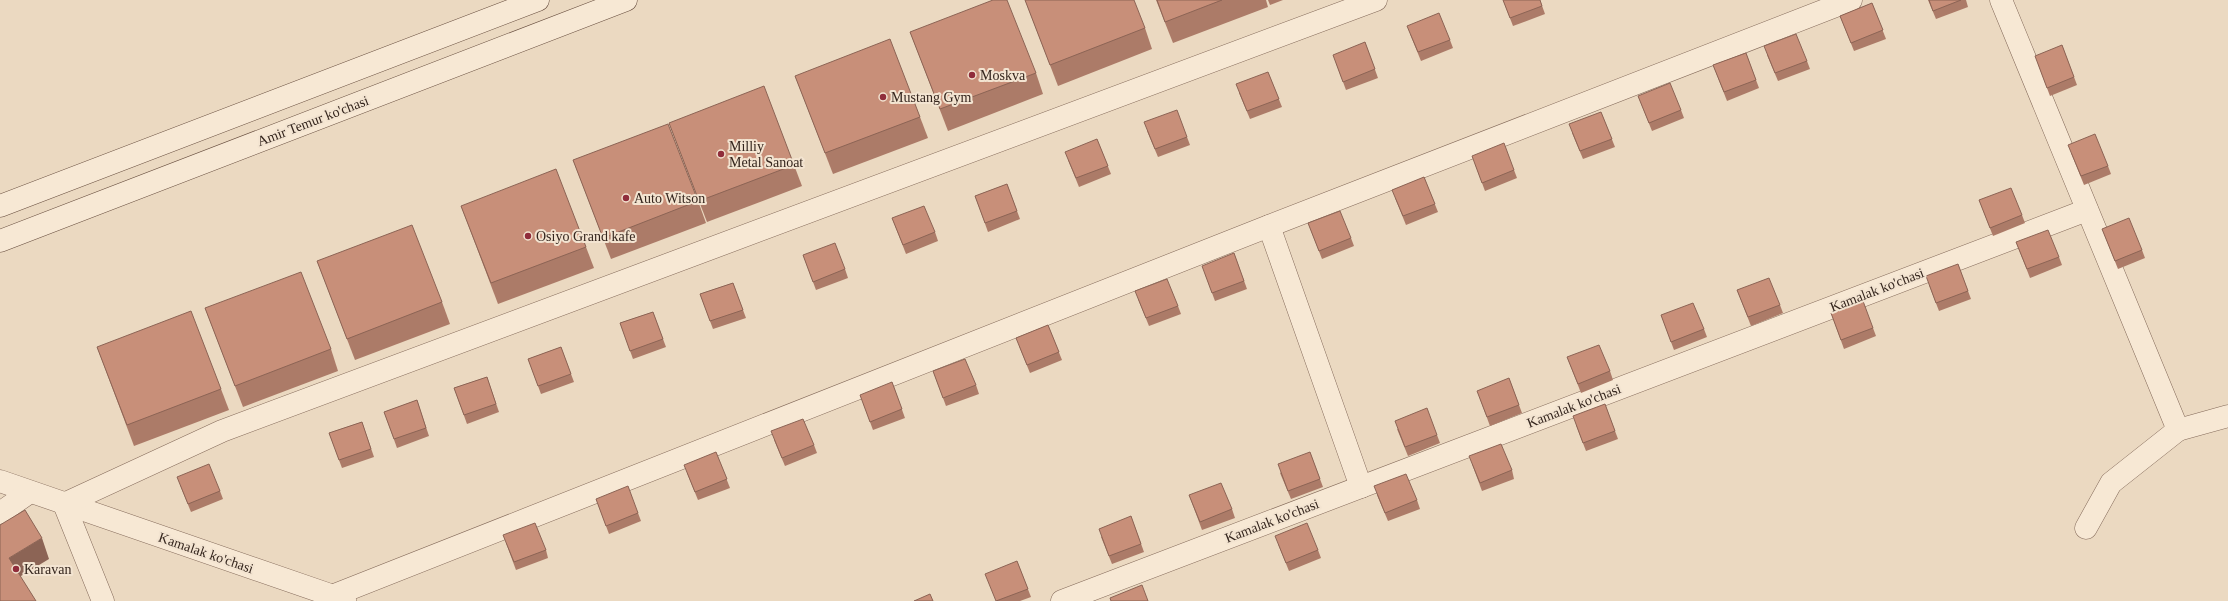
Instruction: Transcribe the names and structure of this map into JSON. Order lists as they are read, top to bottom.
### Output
{
  "streets": {
    "street": ["Amir Temur ko'chasi", "Kamalak ko'chasi"]
  },
  "places": [
    "Moskva",
    "Mustang Gym",
    "Milliy Metal Sanoat",
    "Auto Witson",
    "Osiyo Grand kafe",
    "Karavan"
  ]
}
